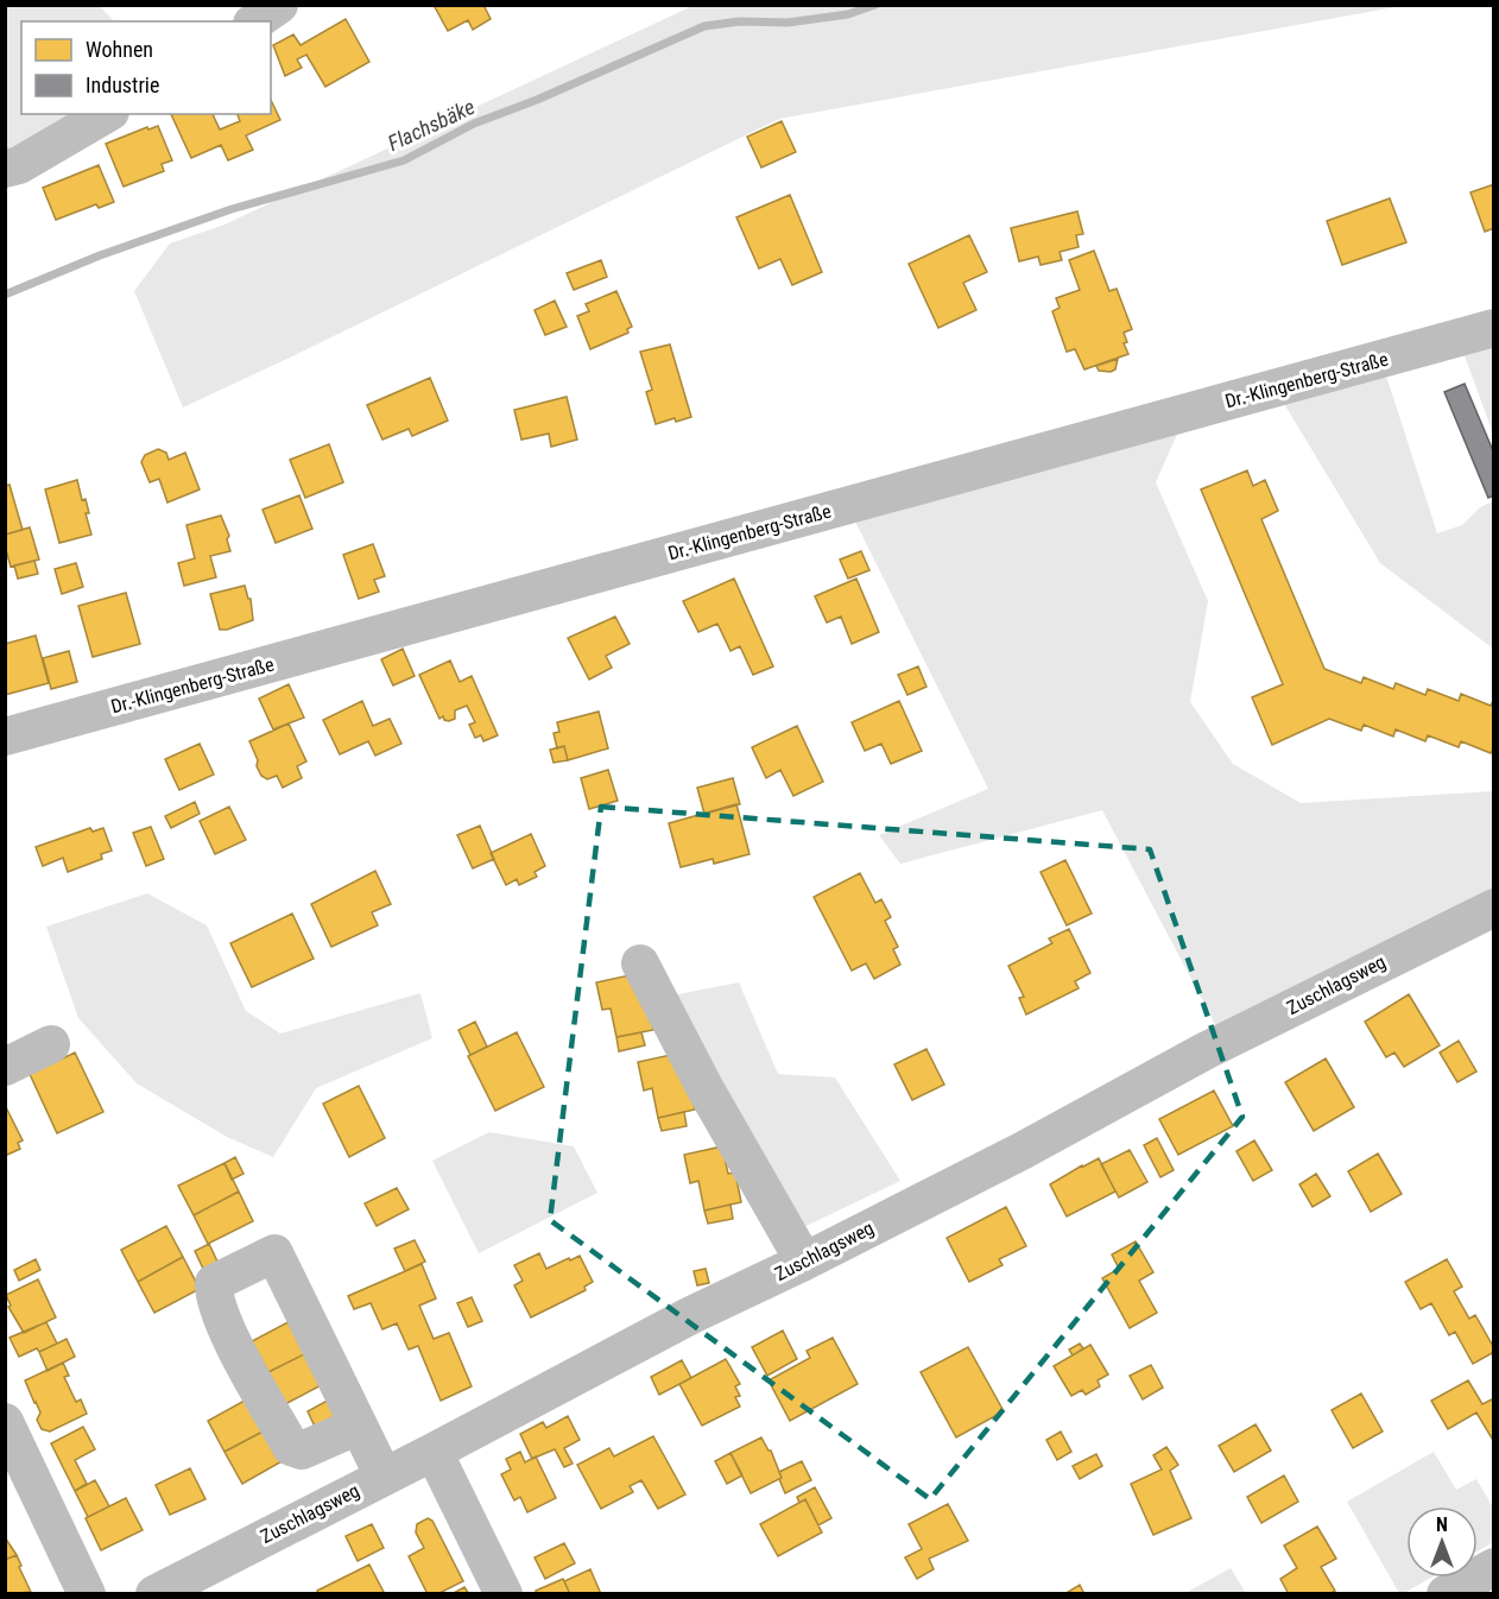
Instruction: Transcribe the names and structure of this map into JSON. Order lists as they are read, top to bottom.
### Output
{
  "streets": {
    "street": ["Dr.-Klingenberg-Straße", "Zuschlagsweg"]
  },
  "water": ["Flachsbäke"],
  "legend": ["Wohnen", "Industrie"],
  "north": "top"
}
